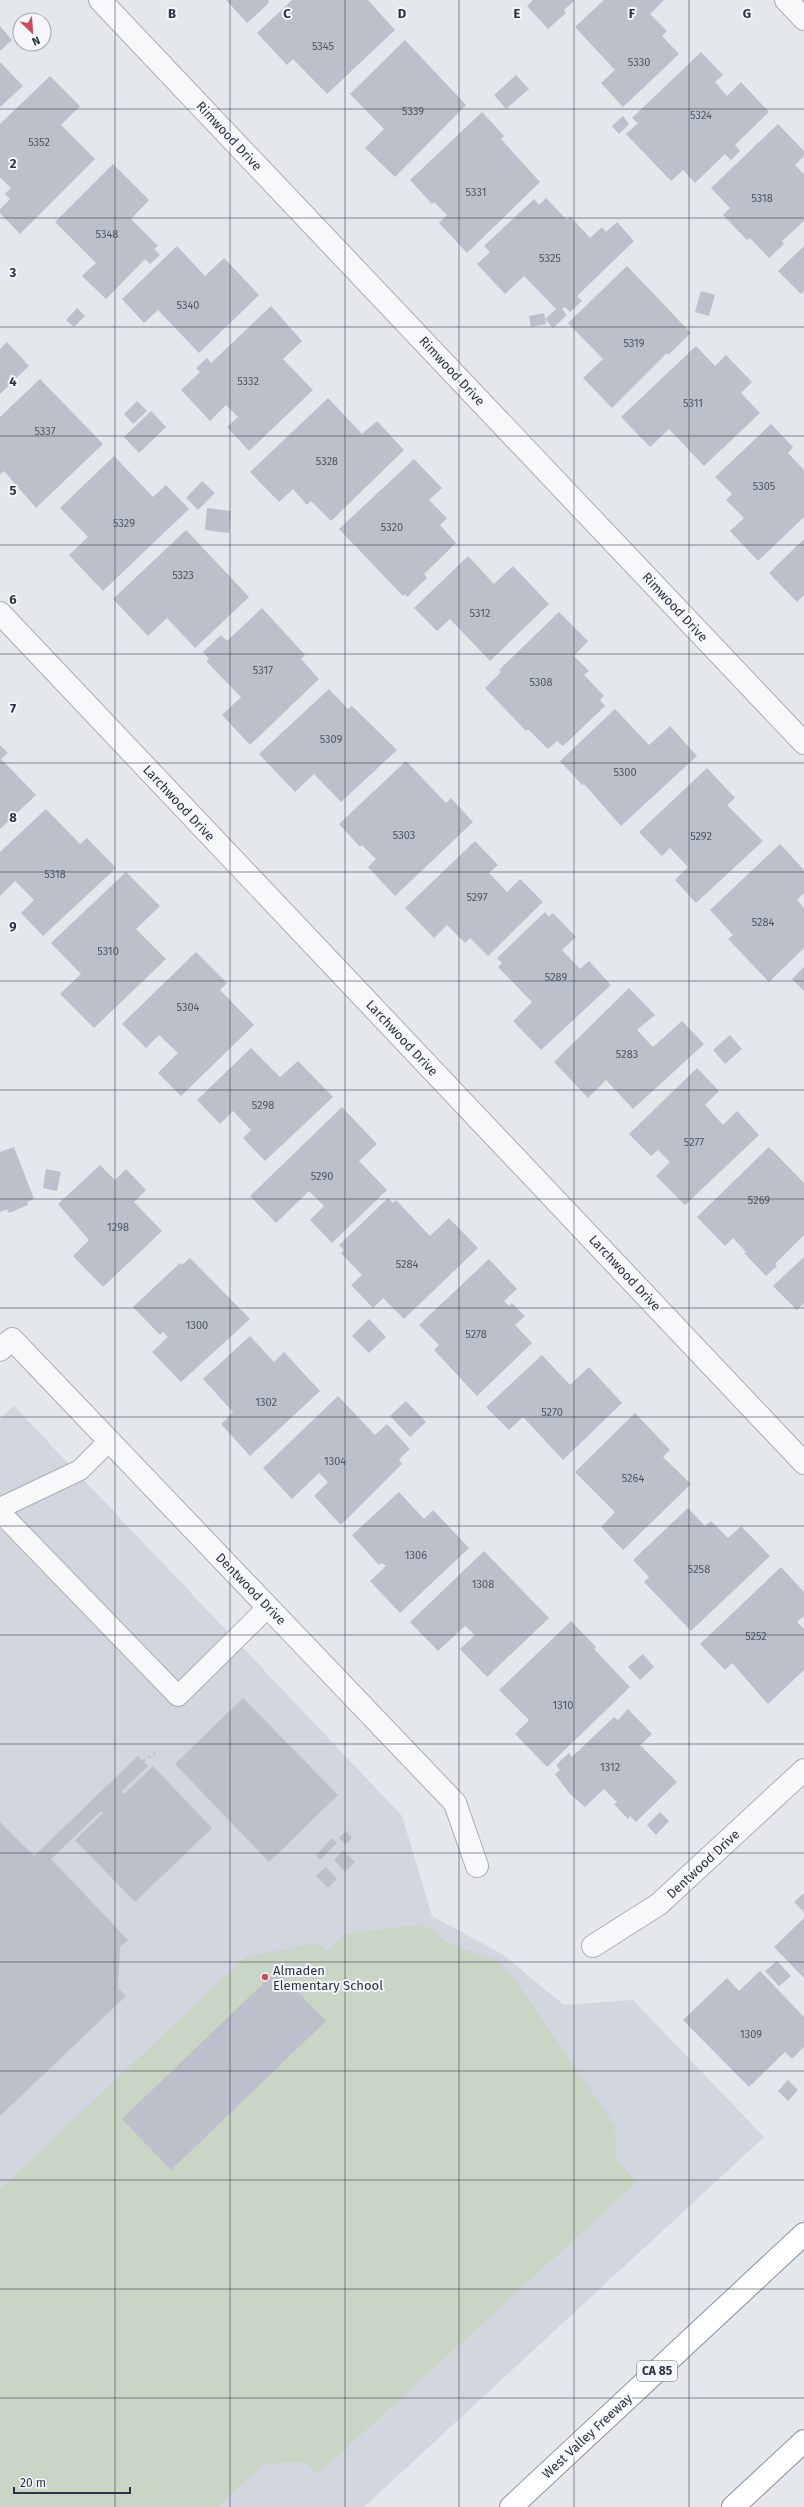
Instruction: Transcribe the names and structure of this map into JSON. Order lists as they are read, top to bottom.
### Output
{
  "streets": {
    "highway": ["CA 85", "West Valley Freeway"],
    "street": ["Rimwood Drive", "Larchwood Drive", "Dentwood Drive"]
  },
  "places": ["Almaden Elementary School"],
  "house_numbers": [
    "5345",
    "5330",
    "5339",
    "5324",
    "5352",
    "5331",
    "5318",
    "5348",
    "5325",
    "5340",
    "5319",
    "5332",
    "5311",
    "5337",
    "5328",
    "5305",
    "5329",
    "5320",
    "5323",
    "5312",
    "5317",
    "5308",
    "5309",
    "5300",
    "5303",
    "5292",
    "5318",
    "5297",
    "5284",
    "5310",
    "5289",
    "5304",
    "5283",
    "5298",
    "5277",
    "5290",
    "5269",
    "1298",
    "5284",
    "1300",
    "5278",
    "1302",
    "5270",
    "1304",
    "5264",
    "1306",
    "5258",
    "1308",
    "5252",
    "1310",
    "1312",
    "1309"
  ],
  "scale_bar": "20 m",
  "north": "bottom right",
  "grid": {
    "columns": [
      "B",
      "C",
      "D",
      "E",
      "F",
      "G"
    ],
    "rows": [
      "2",
      "3",
      "4",
      "5",
      "6",
      "7",
      "8",
      "9"
    ]
  }
}
